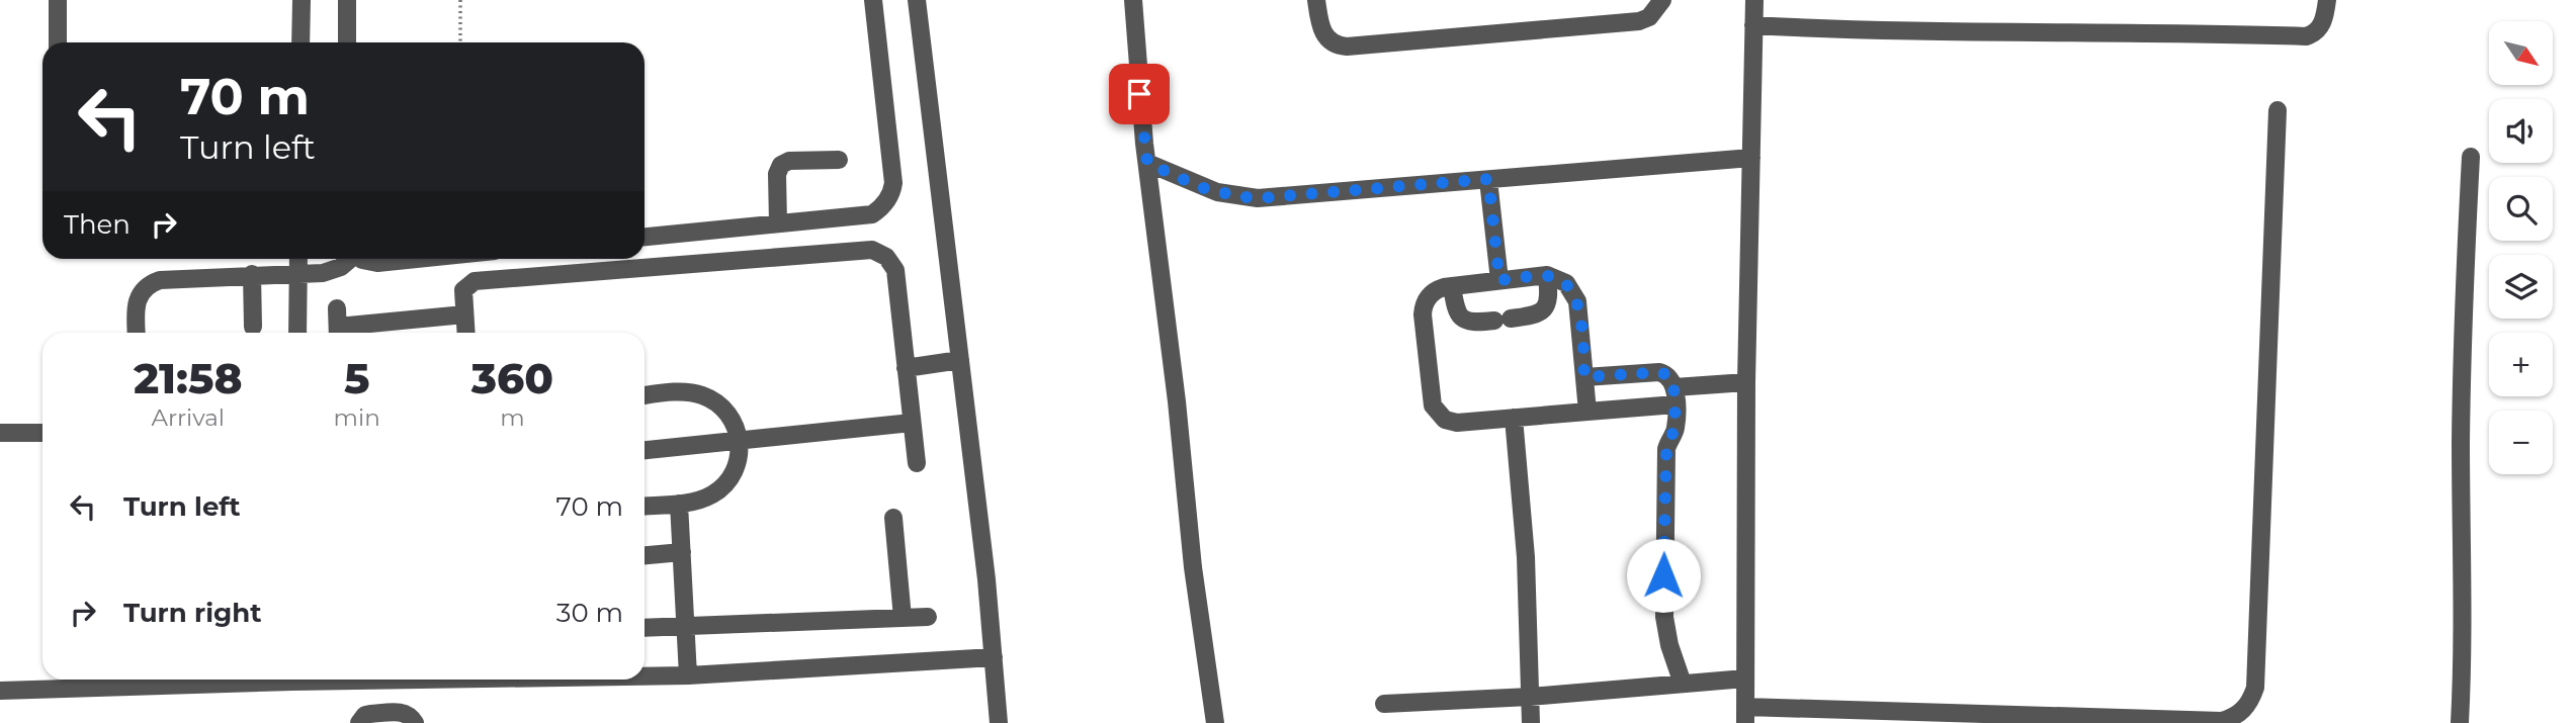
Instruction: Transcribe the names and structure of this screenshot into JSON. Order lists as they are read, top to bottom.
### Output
{
  "north": "bottom right",
  "page": {
    "map_buttons": ["+", "−"],
    "turn": ["70 m", "Turn left"],
    "then": "Then",
    "eta": [
      "21:58",
      "Arrival",
      "5",
      "min",
      "360",
      "m"
    ],
    "list": [
      {
        "name": "Turn left",
        "value": "70 m"
      },
      {
        "name": "Turn right",
        "value": "30 m"
      }
    ]
  }
}
